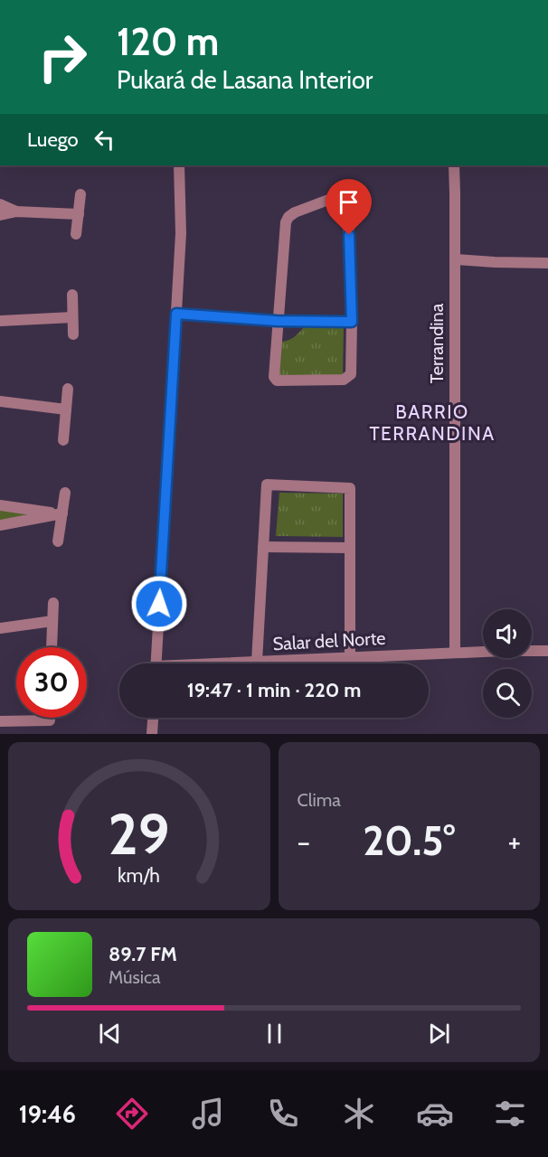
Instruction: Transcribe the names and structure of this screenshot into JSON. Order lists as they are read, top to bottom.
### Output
{
  "streets": {
    "street": ["Terrandina", "Salar del Norte"]
  },
  "crossings": [
    ["Terrandina", "Salar del Norte"]
  ],
  "districts": ["BARRIO TERRANDINA"],
  "page": {
    "turn": ["120 m", "Pukará de Lasana Interior"],
    "then": "Luego",
    "limit": "30",
    "trip": "19:47 · 1 min · 220 m",
    "tile": "Clima",
    "heat": ["−", "20.5°", "+"],
    "song": ["89.7 FM", "Música"],
    "tabs": "19:46",
    "gauge": ["29", "km/h"]
  }
}
